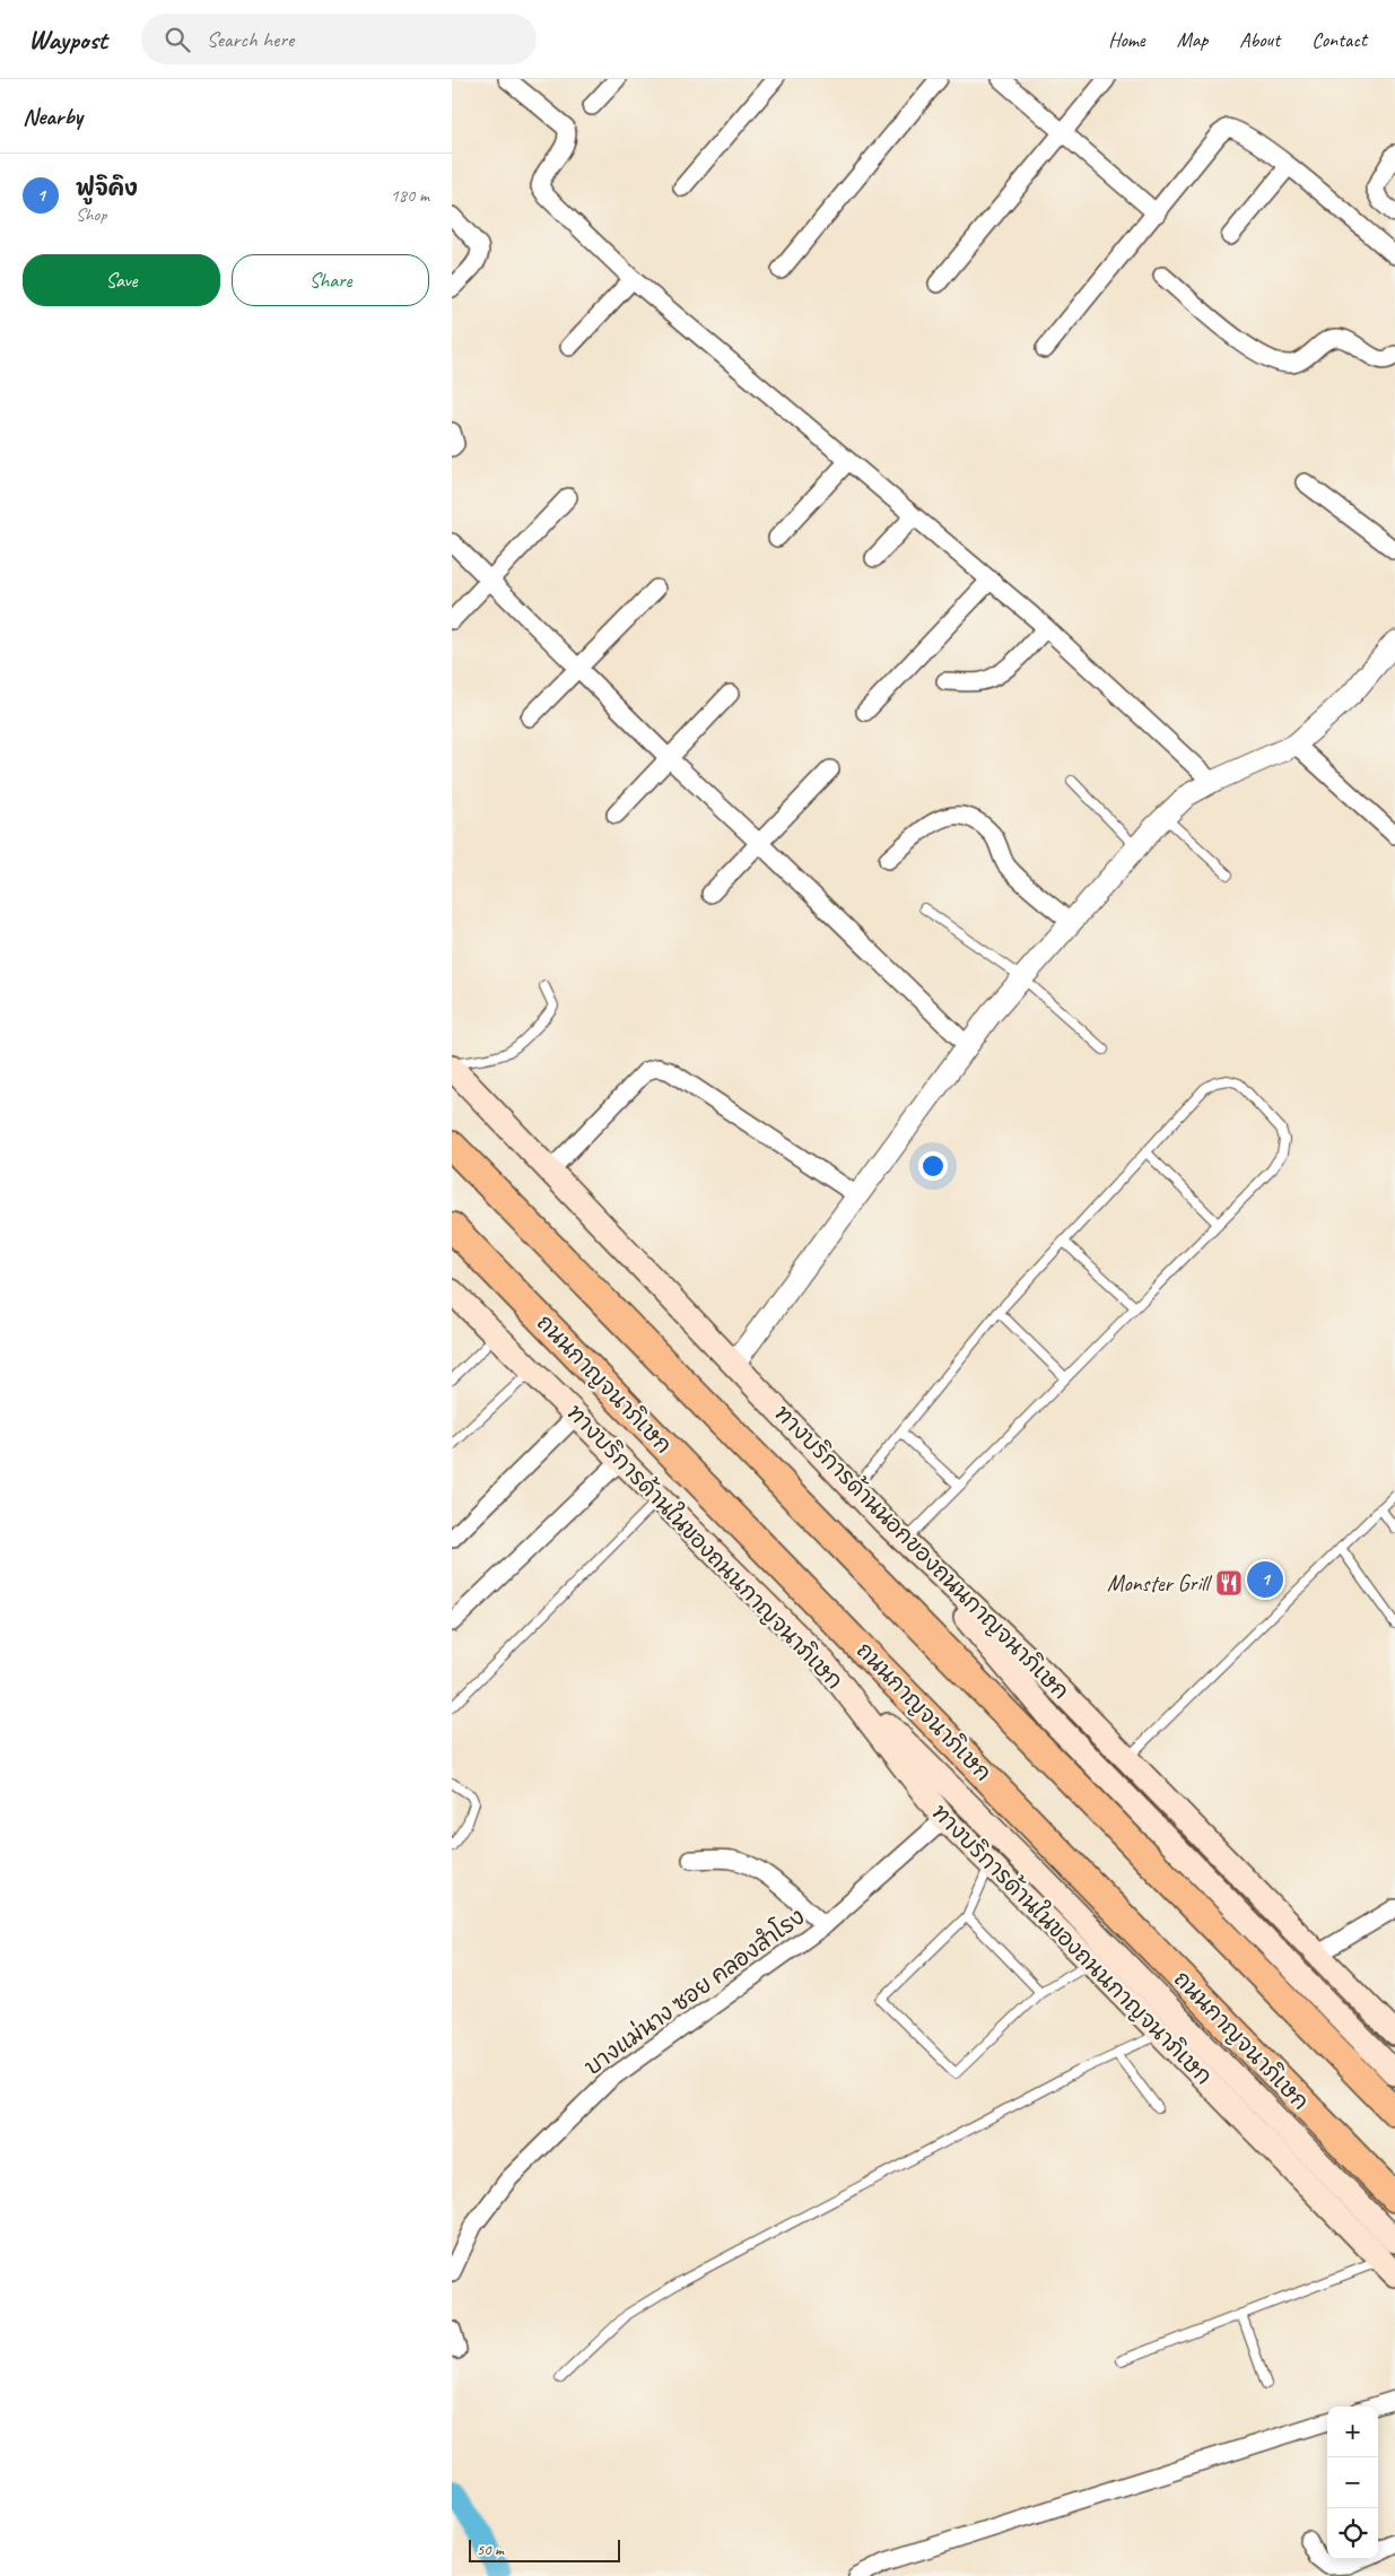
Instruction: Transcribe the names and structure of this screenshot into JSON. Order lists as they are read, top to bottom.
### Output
{
  "streets": {
    "highway": ["ถนนกาญจนาภิเษก"],
    "main road": ["ทางบริการด้านในของถนนกาญจนาภิเษก", "ทางบริการด้านนอกของถนนกาญจนาภิเษก"],
    "street": ["บางแม่นาง ซอย คลองสำโรง"]
  },
  "crossings": [
    ["ทางบริการด้านในของถนนกาญจนาภิเษก", "บางแม่นาง ซอย คลองสำโรง"]
  ],
  "places": {
    "restaurant": ["Monster Grill"]
  },
  "scale_bar": "50 m",
  "page": {
    "header": "Waypost",
    "search": "Search here",
    "nav": [
      "Home",
      "Map",
      "About",
      "Contact"
    ],
    "heading": "Nearby",
    "list": [
      {
        "mark": "1",
        "name": "ฟูจิคิง",
        "note": "Shop",
        "value": "180 m"
      }
    ],
    "buttons": ["Save", "Share"],
    "pins": "1",
    "map_buttons": ["+", "−"],
    "scale": "50 m"
  }
}
